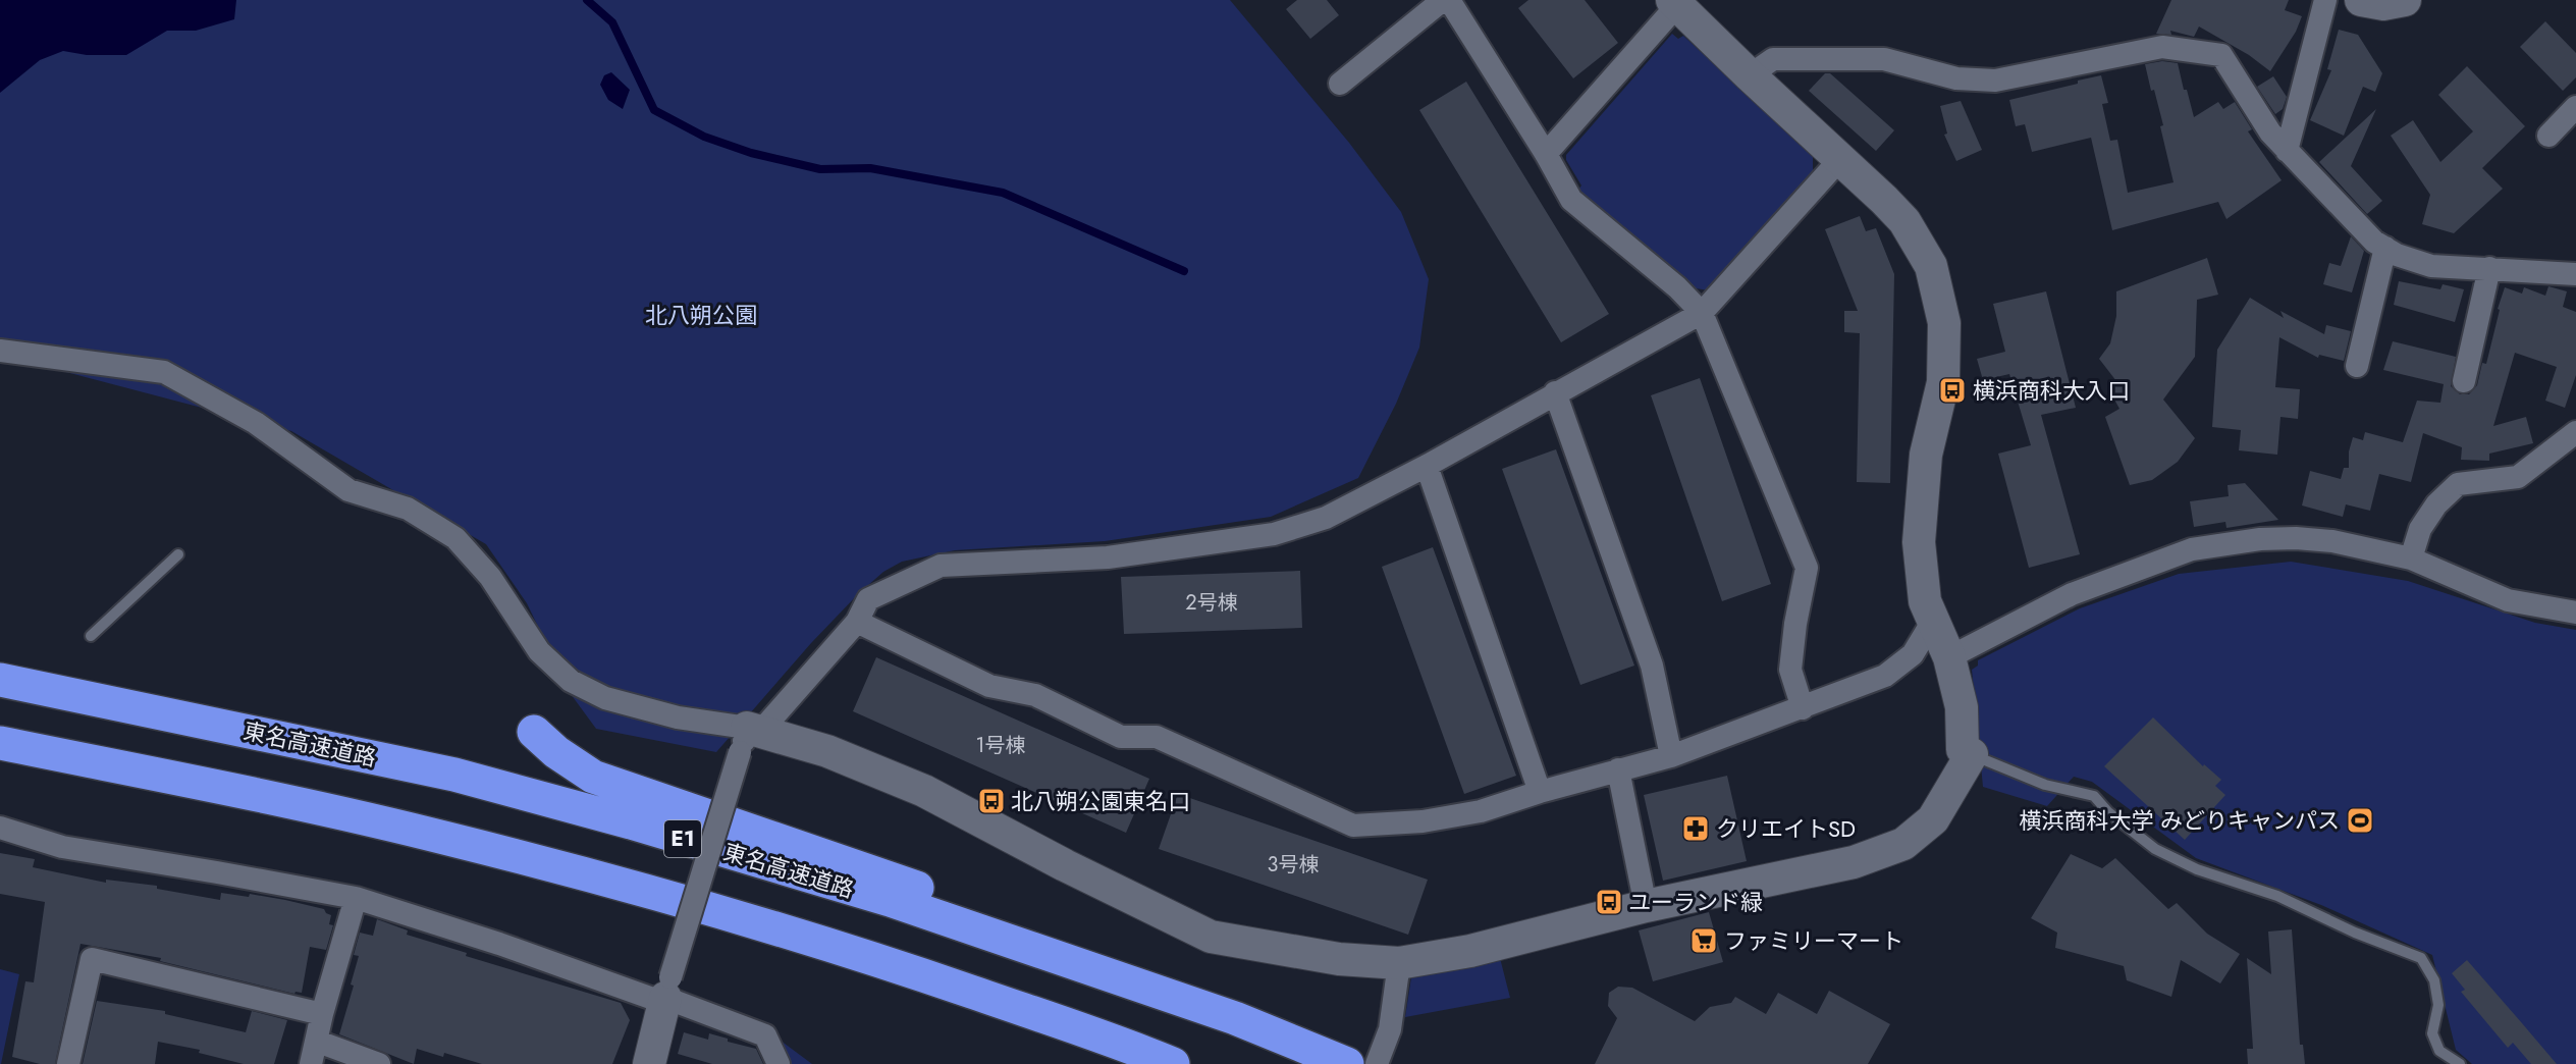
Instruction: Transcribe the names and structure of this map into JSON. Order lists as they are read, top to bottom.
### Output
{
  "streets": {
    "highway": ["東名高速道路", "E1"]
  },
  "parks": ["北八朔公園"],
  "places": {
    "bus stop": ["横浜商科大入口", "北八朔公園東名口", "ユーランド緑"],
    "sports": ["横浜商科大学 みどりキャンパス"],
    "pharmacy": ["クリエイトSD"],
    "supermarket": ["ファミリーマート"]
  },
  "house_numbers": ["2号棟", "1号棟", "3号棟"]
}
